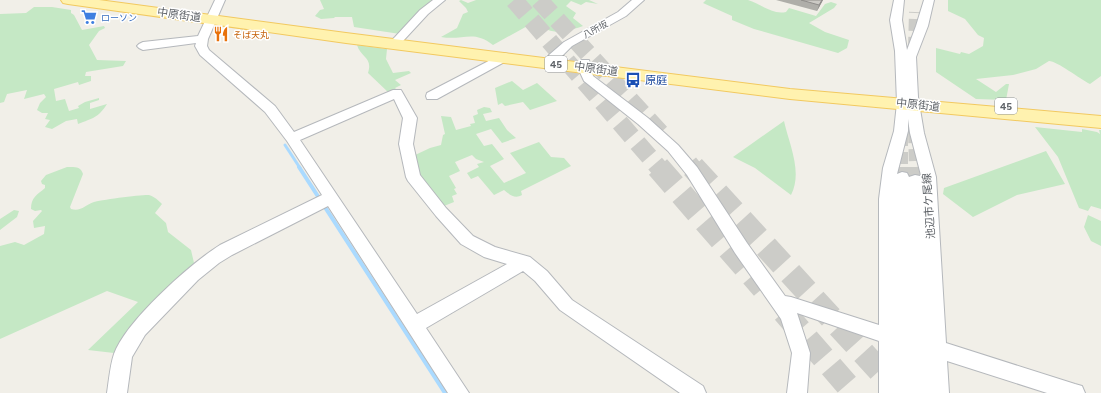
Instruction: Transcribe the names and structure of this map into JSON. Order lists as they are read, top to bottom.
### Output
{
  "streets": {
    "main road": ["中原街道", "45"],
    "street": ["八所坂", "池辺市ケ尾線"]
  },
  "crossings": [
    ["中原街道", "八所坂"],
    ["中原街道", "池辺市ケ尾線"]
  ],
  "places": {
    "supermarket": ["ローソン"],
    "restaurant": ["そば天丸"],
    "bus stop": ["原庭"]
  }
}
